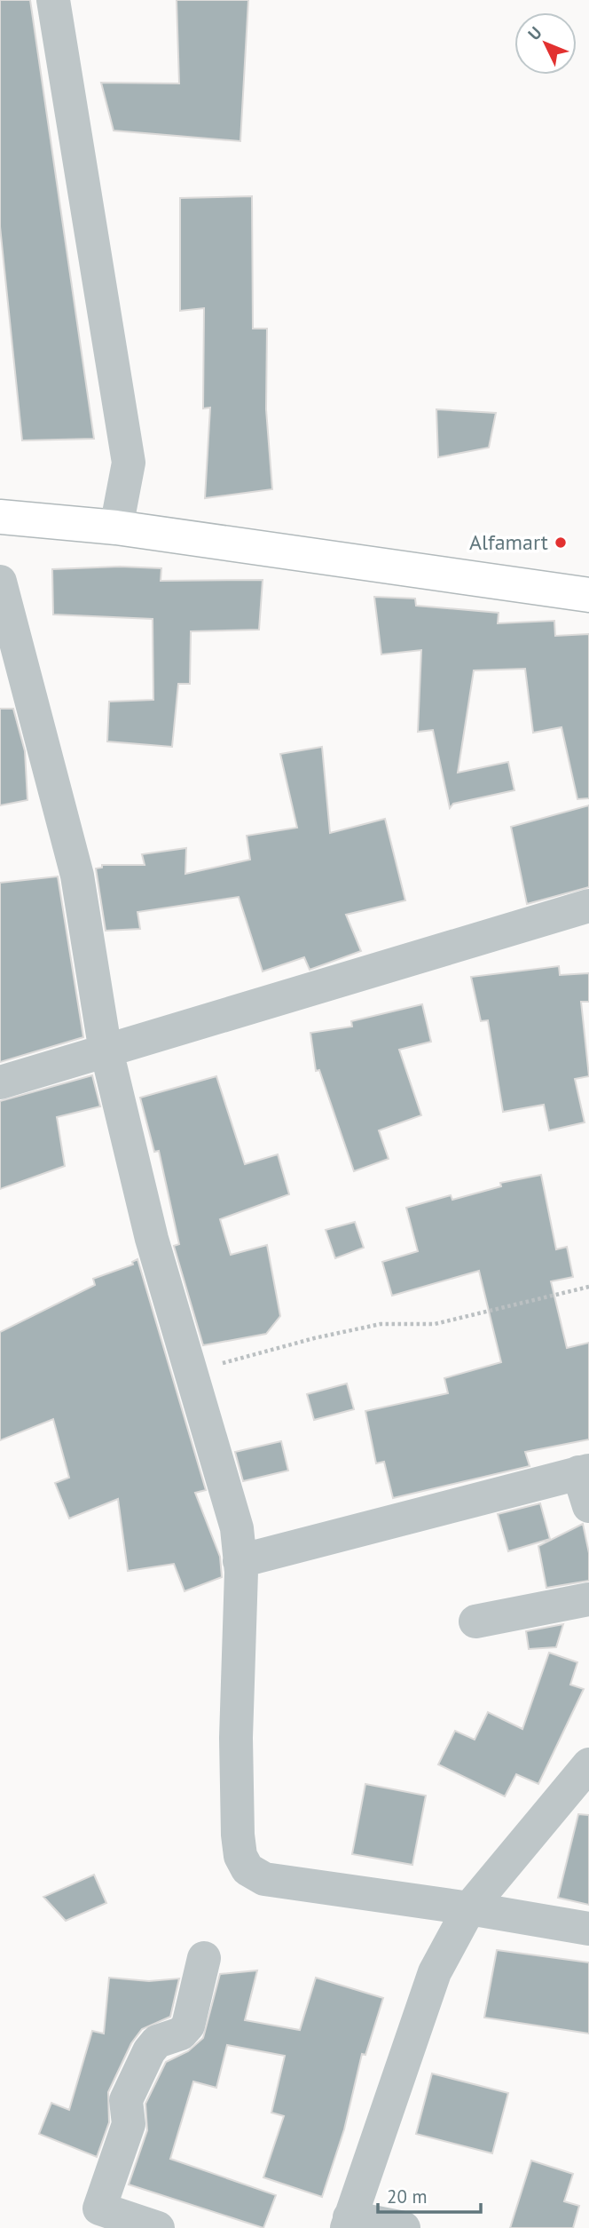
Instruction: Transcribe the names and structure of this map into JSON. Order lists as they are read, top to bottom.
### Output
{
  "places": ["Alfamart"],
  "scale_bar": "20 m",
  "north": "top left"
}
